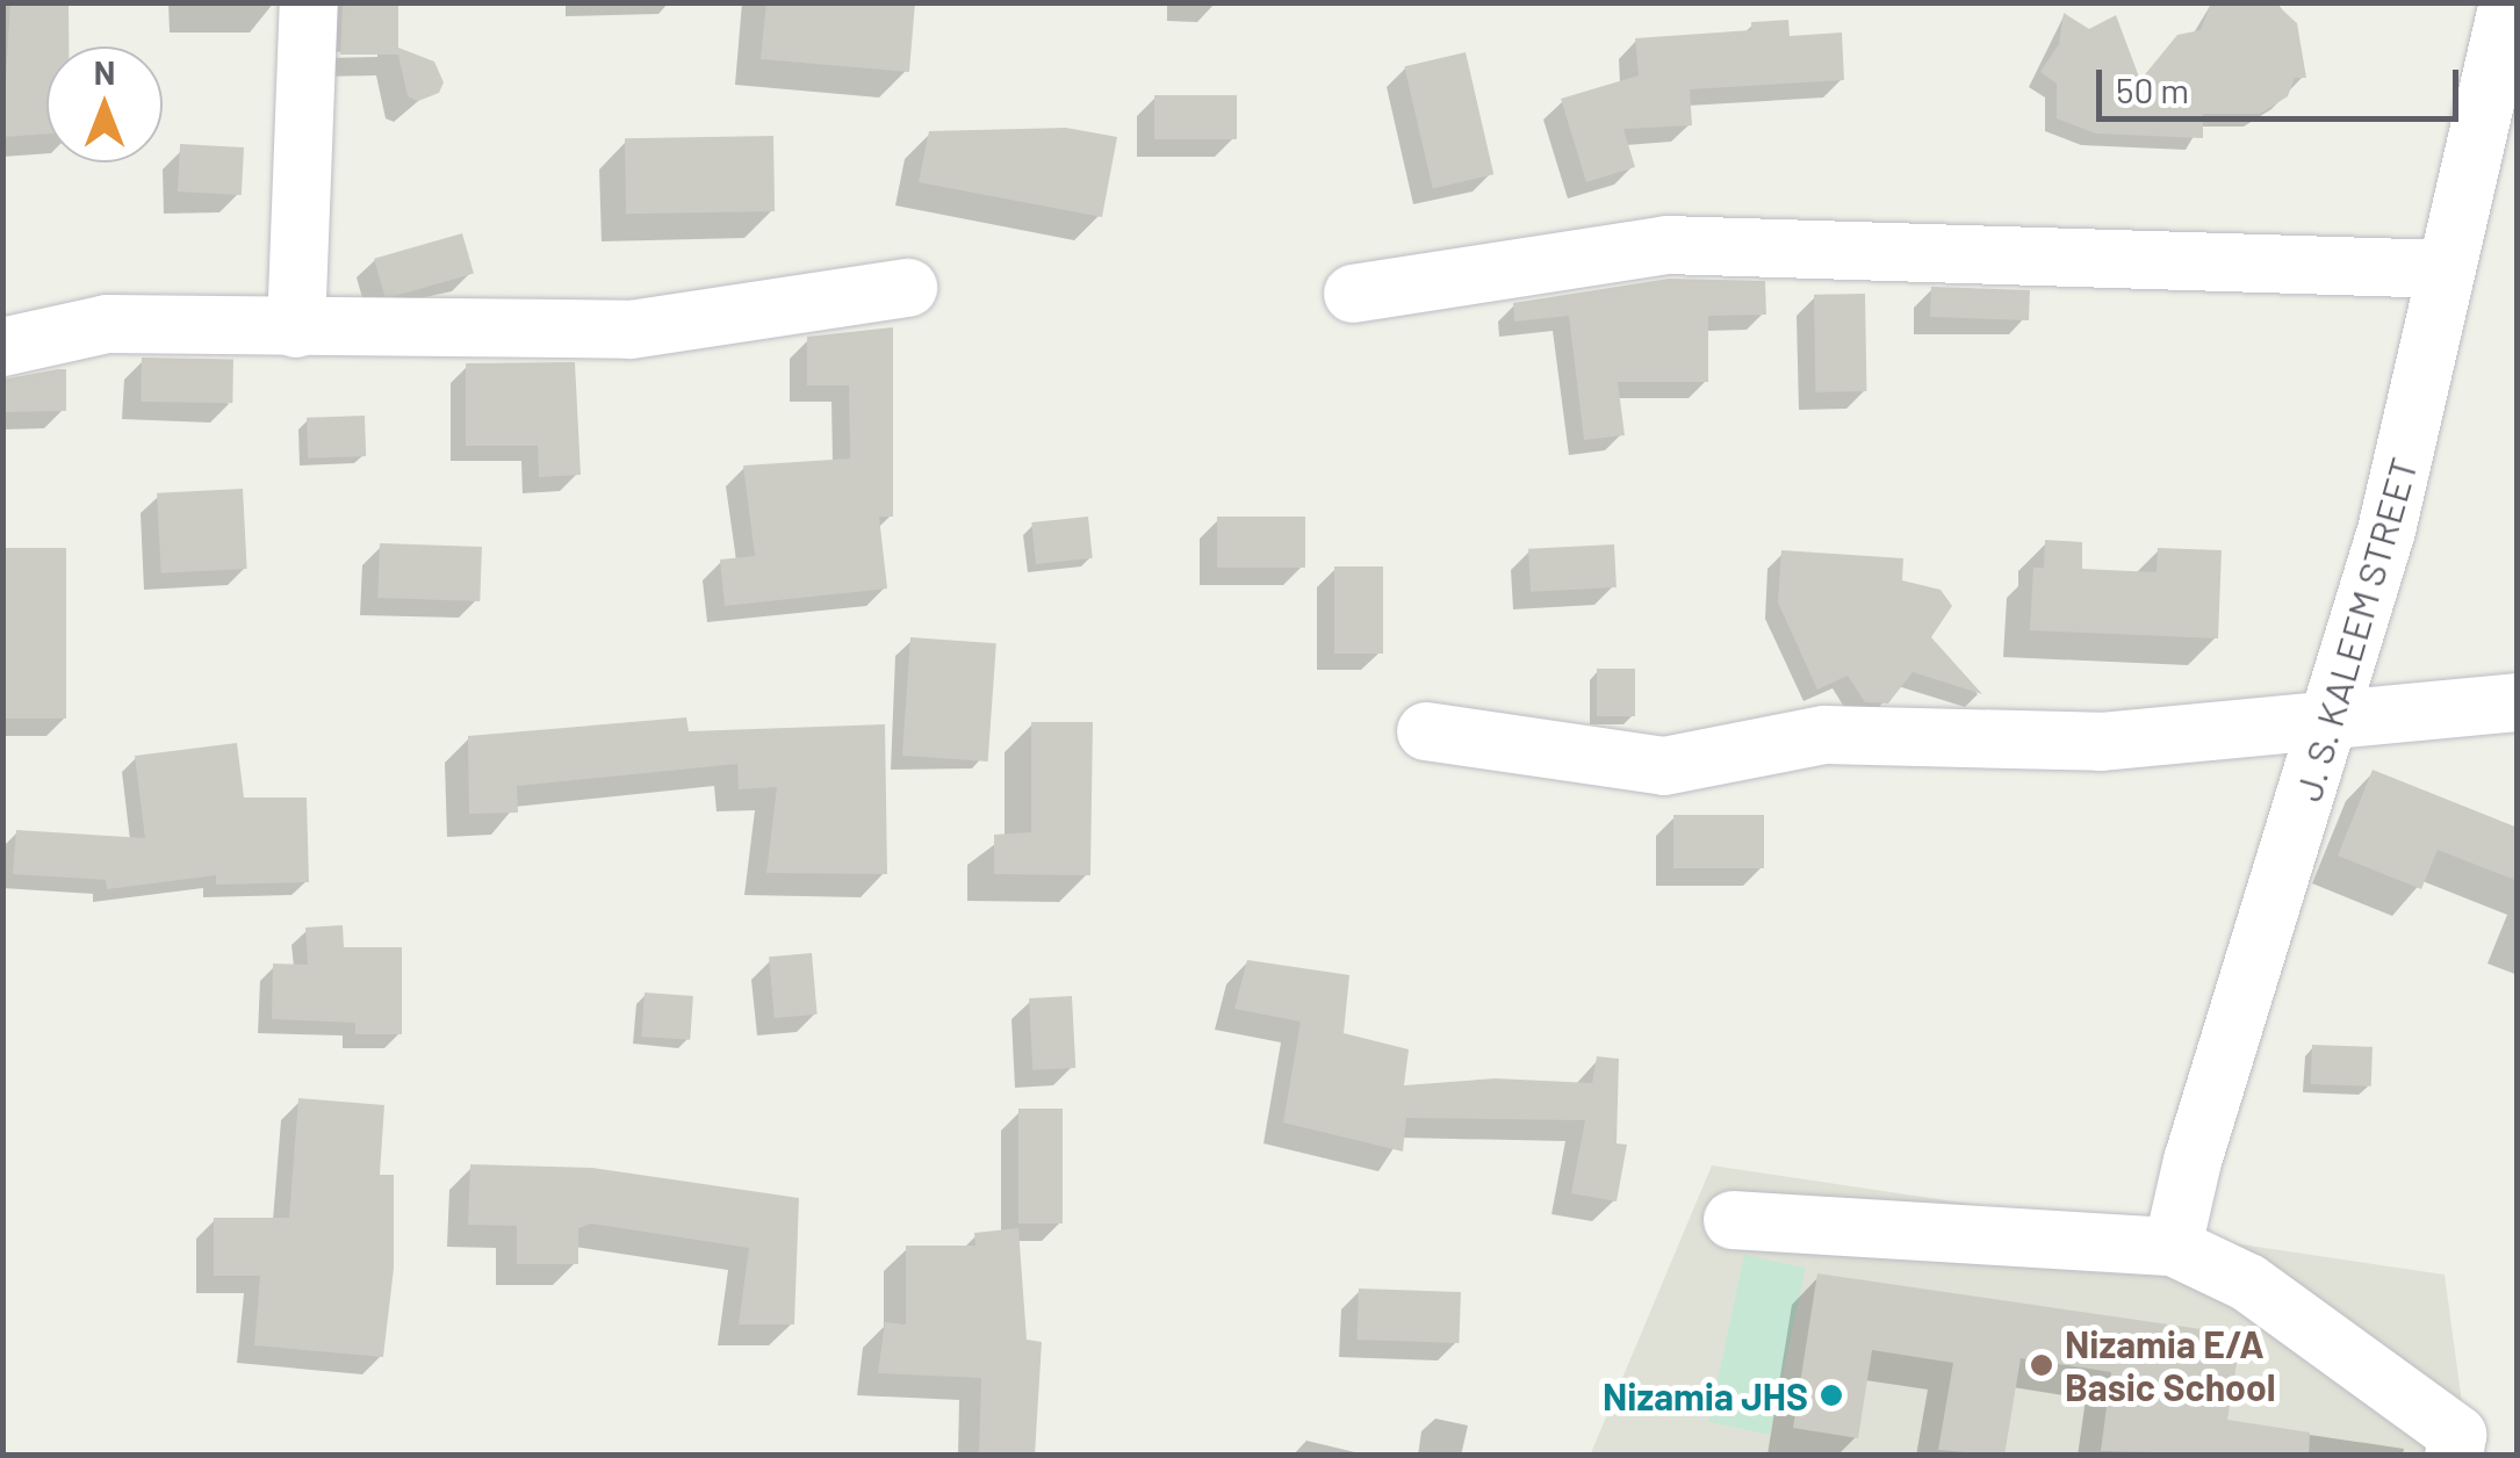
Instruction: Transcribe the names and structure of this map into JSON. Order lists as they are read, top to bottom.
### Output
{
  "streets": {
    "street": ["J. S. KALEEM STREET"]
  },
  "places": ["Nizamia E/A Basic School", "Nizamia JHS"],
  "scale_bar": "50 m",
  "north": "top"
}
